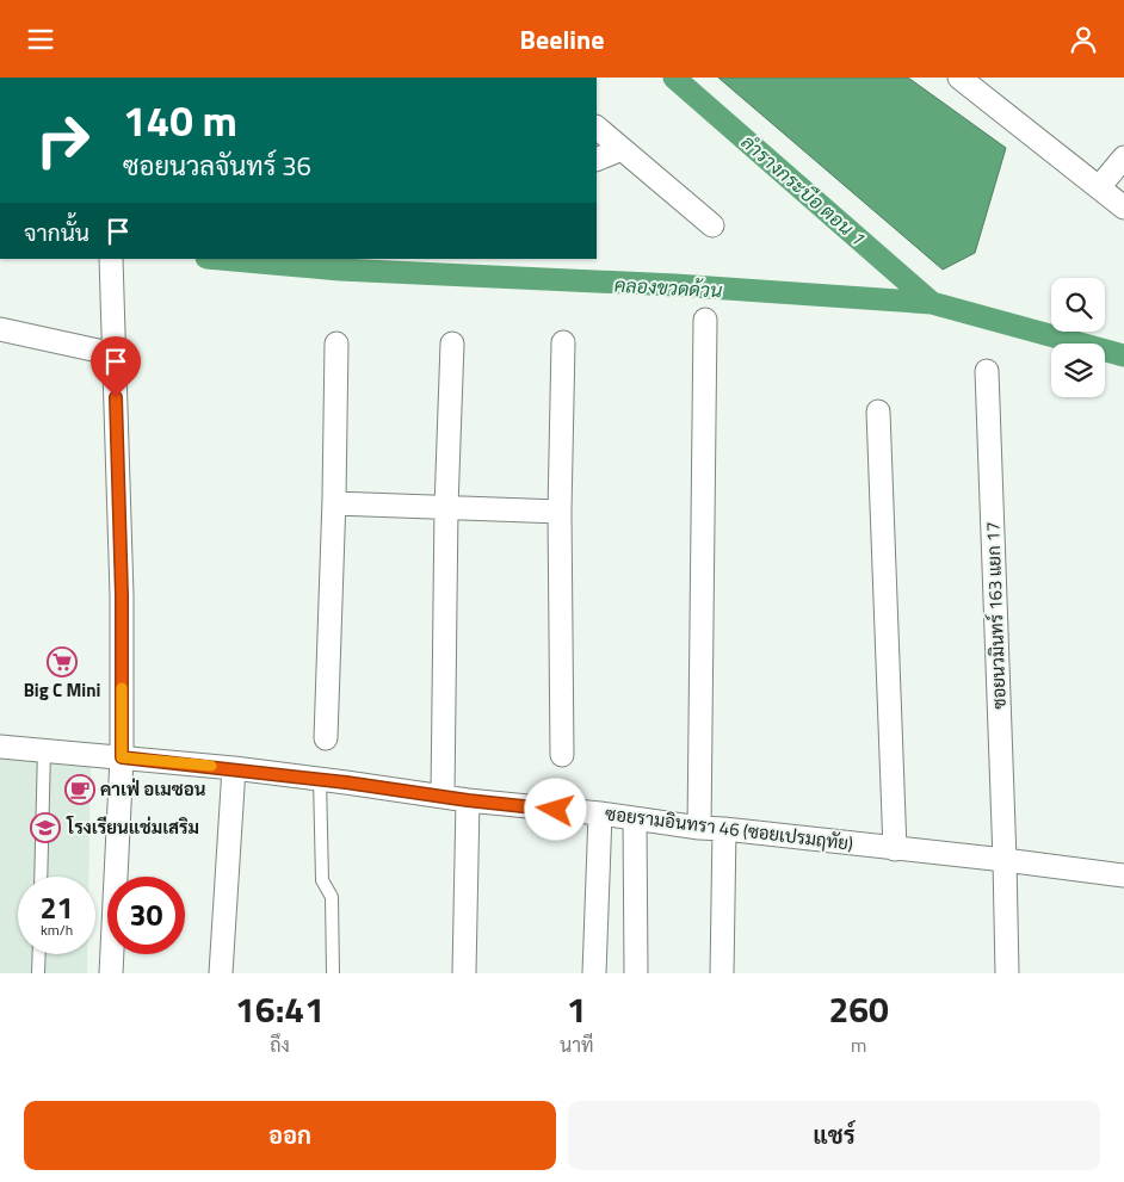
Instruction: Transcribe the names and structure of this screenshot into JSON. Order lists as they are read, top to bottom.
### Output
{
  "streets": {
    "street": ["ซอยนวมินทร์ 163 แยก 17", "ซอยรามอินทรา 46 (ซอยเปรมฤทัย)"]
  },
  "crossings": [
    ["ซอยนวมินทร์ 163 แยก 17", "ซอยรามอินทรา 46 (ซอยเปรมฤทัย)"]
  ],
  "water": ["ลำรางกระบือ ตอน 1", "คลองขวดด้วน"],
  "places": {
    "supermarket": ["Big C Mini"],
    "cafe": ["คาเฟ่ อเมซอน"],
    "school or university": ["โรงเรียนแช่มเสริม"]
  },
  "page": {
    "header": "Beeline",
    "turn": ["140 m", "ซอยนวลจันทร์ 36"],
    "then": "จากนั้น",
    "speed": "21 km/h",
    "limit": "30",
    "eta": [
      "16:41",
      "ถึง",
      "1",
      "นาที",
      "260",
      "m"
    ],
    "buttons": ["ออก", "แชร์"]
  }
}
